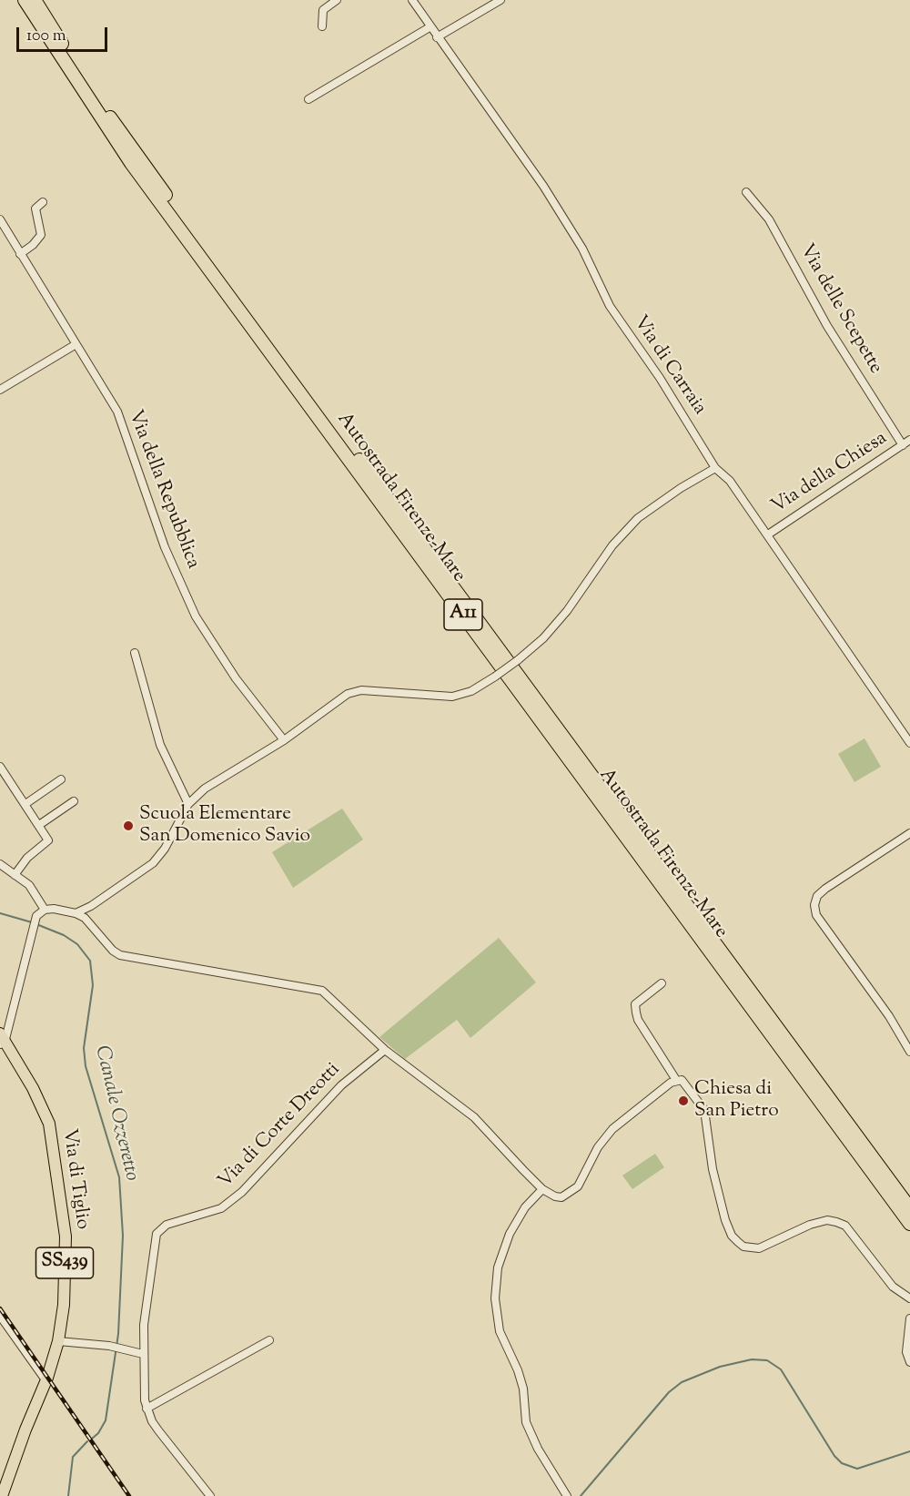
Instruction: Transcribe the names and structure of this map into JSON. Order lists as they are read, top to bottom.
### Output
{
  "streets": {
    "highway": ["Autostrada Firenze-Mare", "A11"],
    "main road": ["Via di Tiglio", "SS439"],
    "street": [
      "Via delle Scepette",
      "Via di Carraia",
      "Via della Chiesa",
      "Via della Repubblica",
      "Via di Corte Dreotti"
    ]
  },
  "crossings": [
    ["Via delle Scepette", "Via della Chiesa"],
    ["Via di Carraia", "Via della Chiesa"]
  ],
  "water": ["Canale Ozzeretto"],
  "places": ["Scuola Elementare San Domenico Savio", "Chiesa di San Pietro"],
  "scale_bar": "100 m"
}
